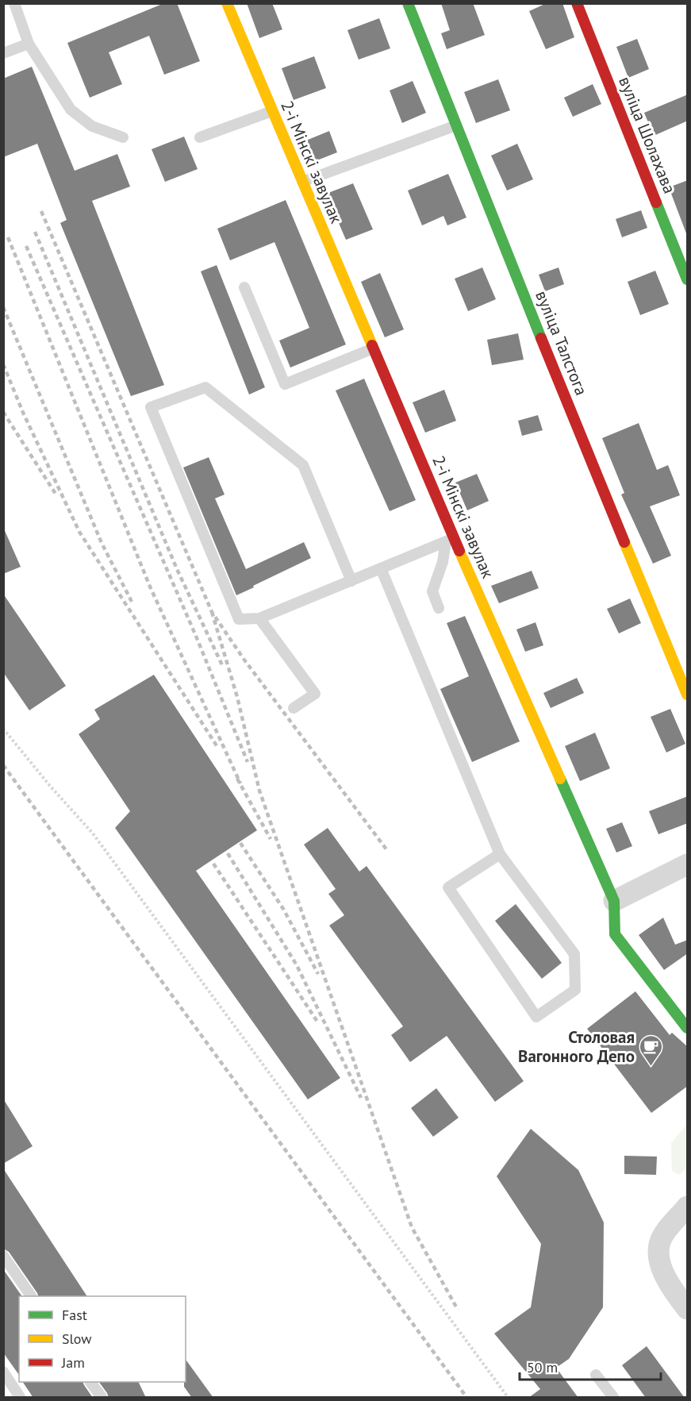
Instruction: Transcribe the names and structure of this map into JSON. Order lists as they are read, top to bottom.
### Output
{
  "streets": {
    "street": ["вуліца Шолахава", "2-і Мінскі завулак", "вуліца Талстога"]
  },
  "places": {
    "cafe": ["Столовая Вагонного Депо"]
  },
  "legend": ["Fast", "Slow", "Jam"],
  "scale_bar": "50 m"
}
